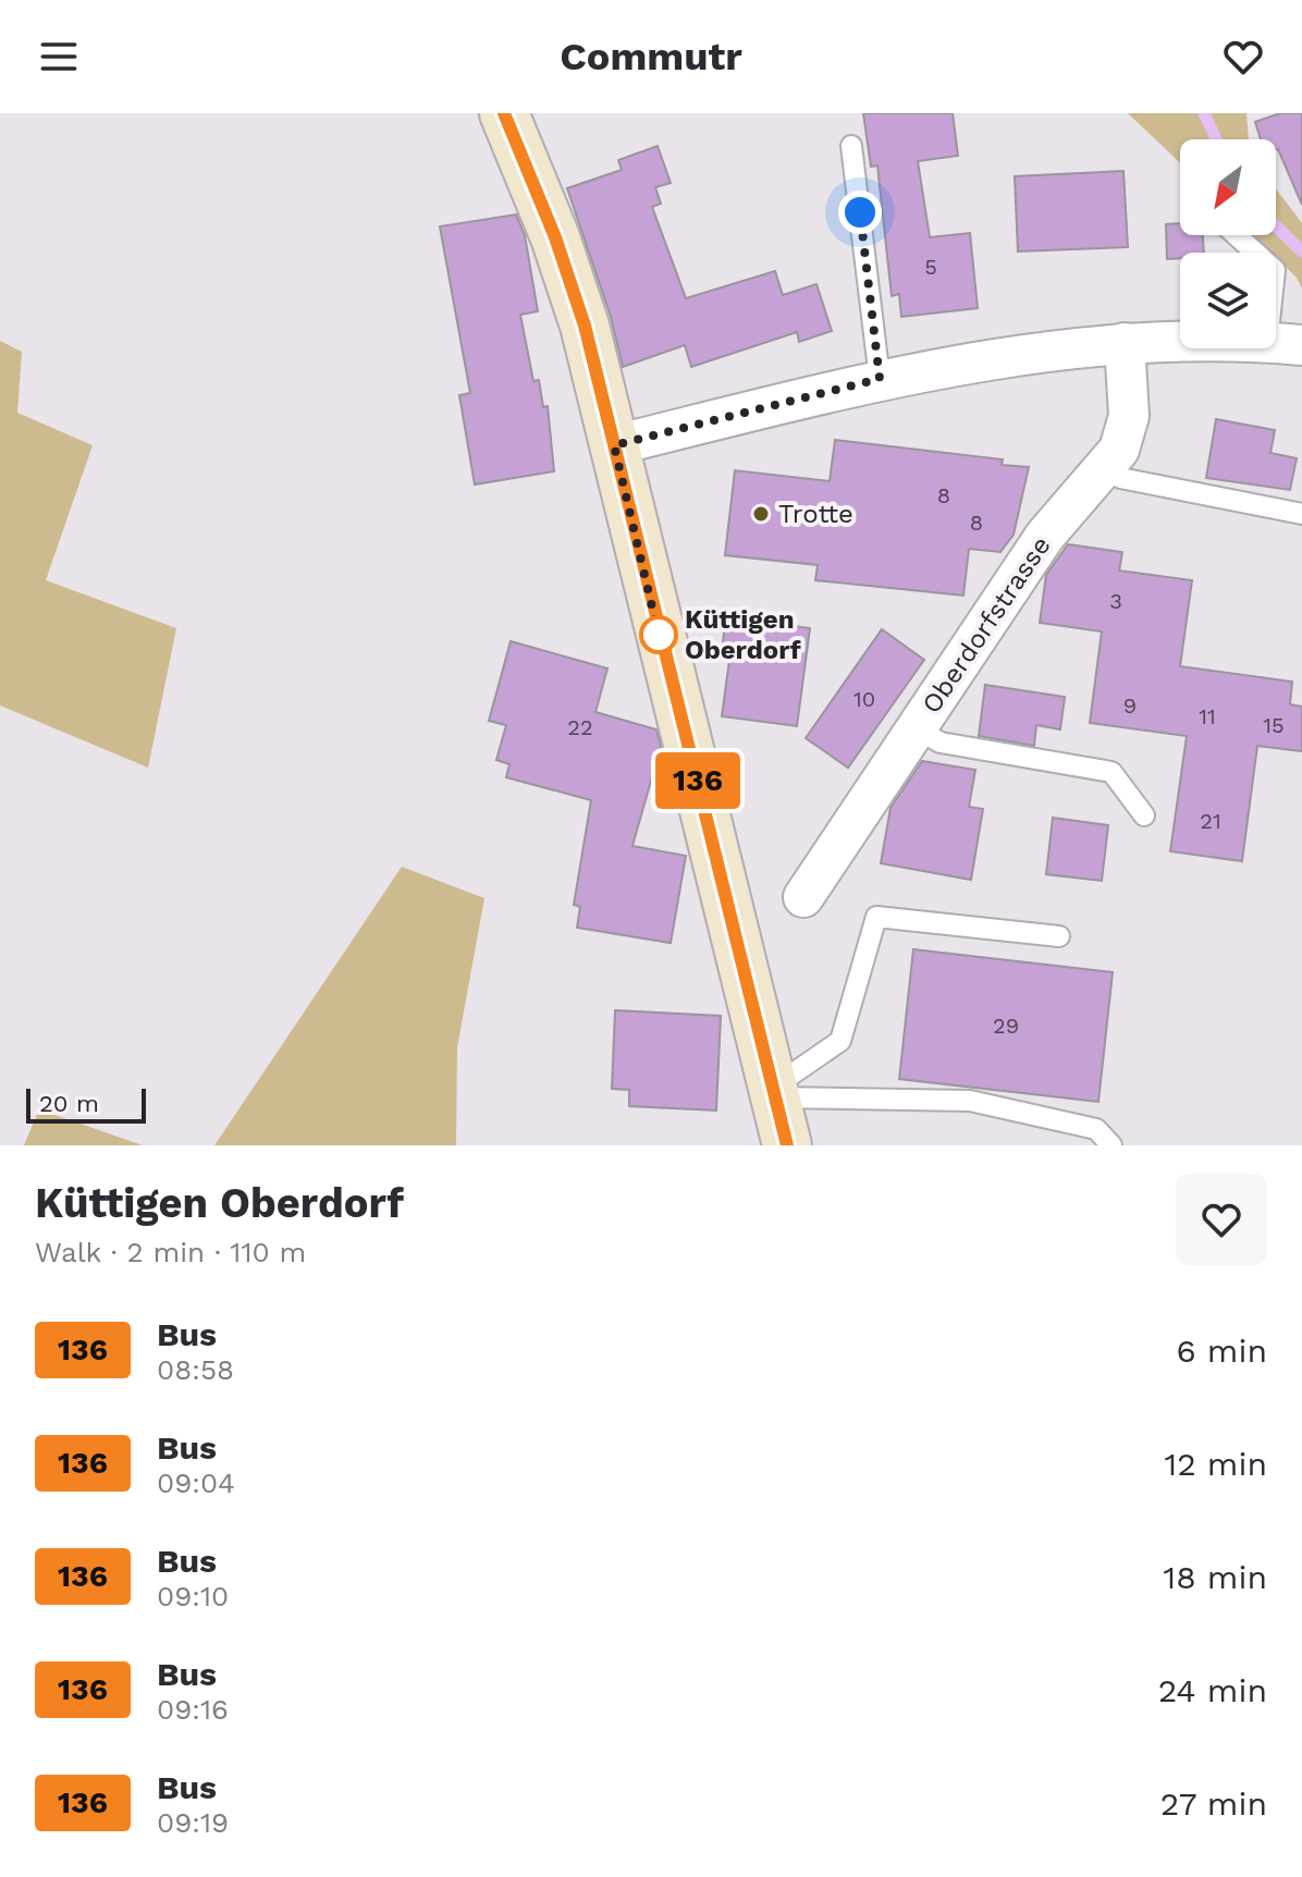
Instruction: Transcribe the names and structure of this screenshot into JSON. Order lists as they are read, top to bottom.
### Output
{
  "streets": {
    "street": ["Oberdorfstrasse"]
  },
  "places": ["Trotte", "Küttigen Oberdorf"],
  "lines": ["bus line 136"],
  "house_numbers": [
    "5",
    "8",
    "8",
    "3",
    "10",
    "9",
    "11",
    "15",
    "22",
    "21",
    "29"
  ],
  "scale_bar": "20 m",
  "north": "bottom left",
  "page": {
    "header": "Commutr",
    "on_map": "136",
    "scale": "20 m",
    "heading": ["Küttigen Oberdorf", "Walk · 2 min · 110 m"],
    "list": [
      {
        "mark": "136",
        "name": "Bus",
        "note": "08:58",
        "value": "6 min"
      },
      {
        "mark": "136",
        "name": "Bus",
        "note": "09:04",
        "value": "12 min"
      },
      {
        "mark": "136",
        "name": "Bus",
        "note": "09:10",
        "value": "18 min"
      },
      {
        "mark": "136",
        "name": "Bus",
        "note": "09:16",
        "value": "24 min"
      },
      {
        "mark": "136",
        "name": "Bus",
        "note": "09:19",
        "value": "27 min"
      }
    ]
  }
}
